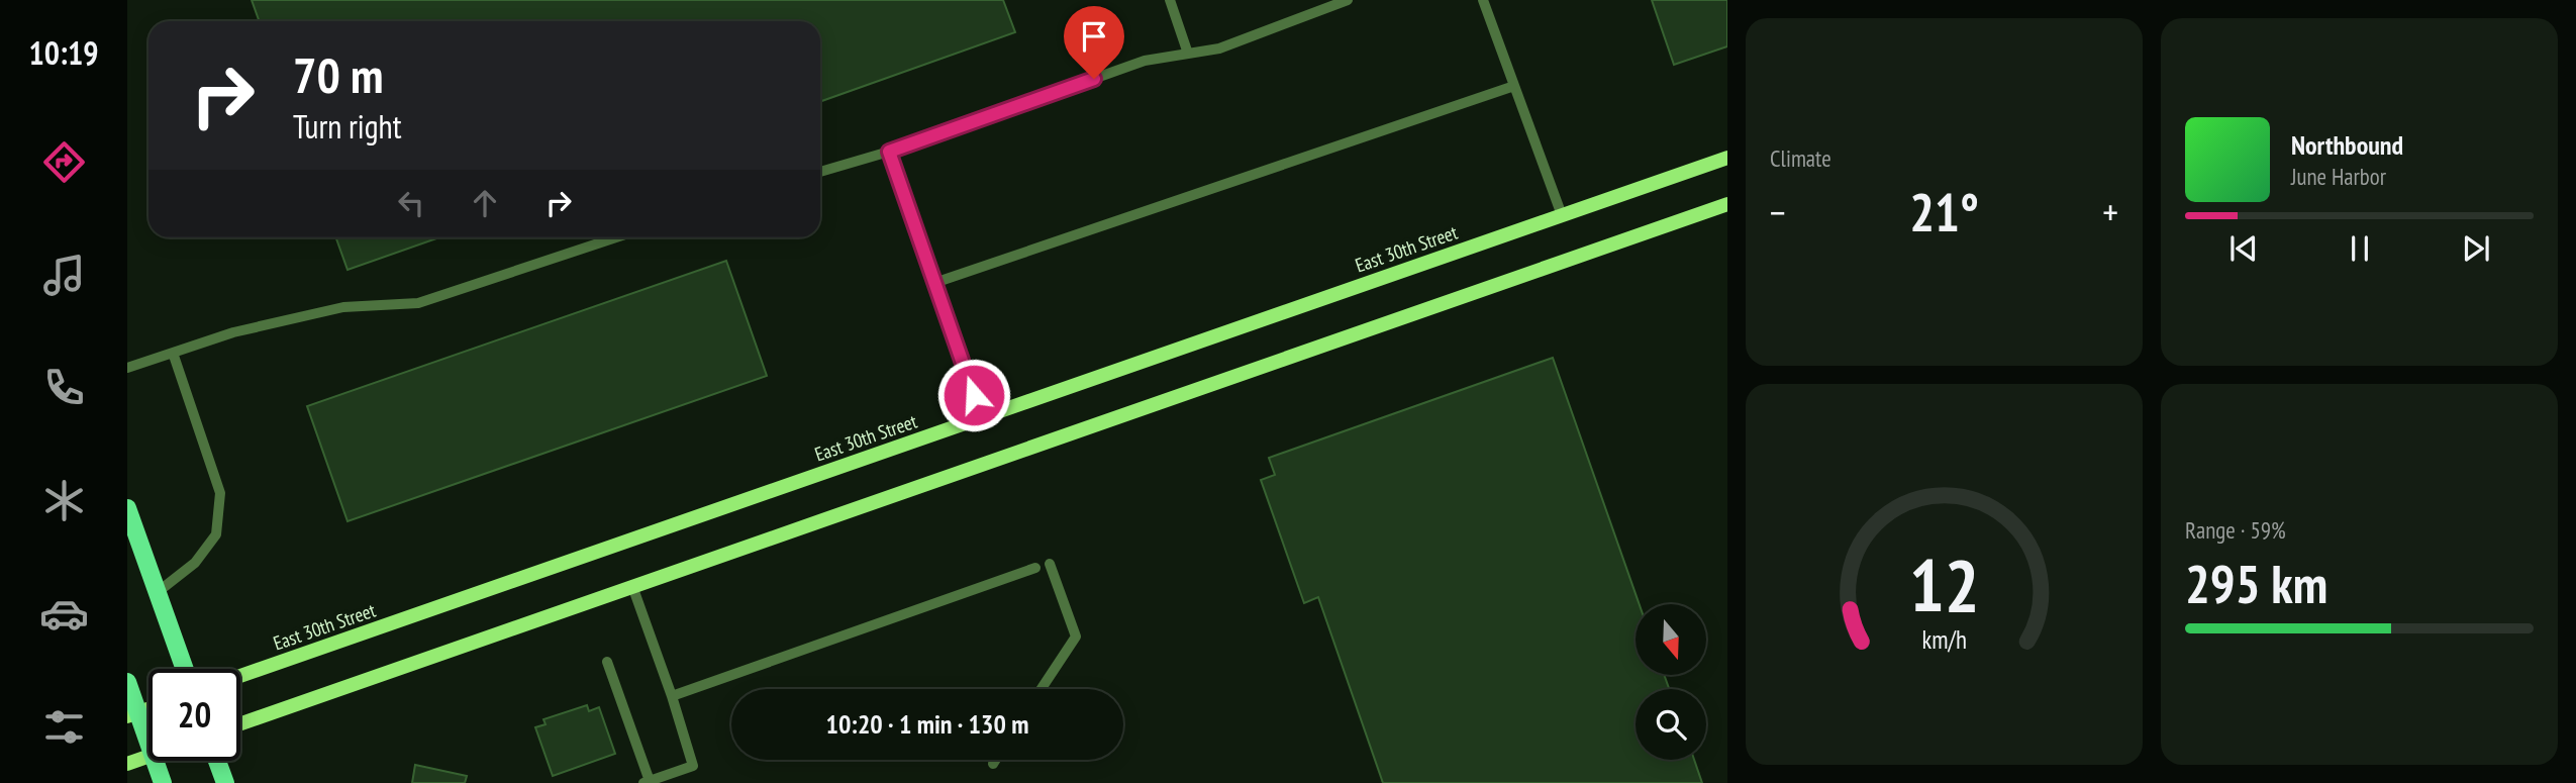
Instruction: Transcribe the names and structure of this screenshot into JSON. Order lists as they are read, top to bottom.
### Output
{
  "streets": {
    "main road": ["East 30th Street"]
  },
  "north": "bottom",
  "page": {
    "tabs": "10:19",
    "tile": [
      "Climate",
      ["Range · 59%", "295 km"]
    ],
    "turn": ["70 m", "Turn right"],
    "song": ["Northbound", "June Harbor"],
    "heat": ["−", "21°", "+"],
    "limit": "20",
    "trip": "10:20 · 1 min · 130 m",
    "gauge": ["12", "km/h"]
  }
}
